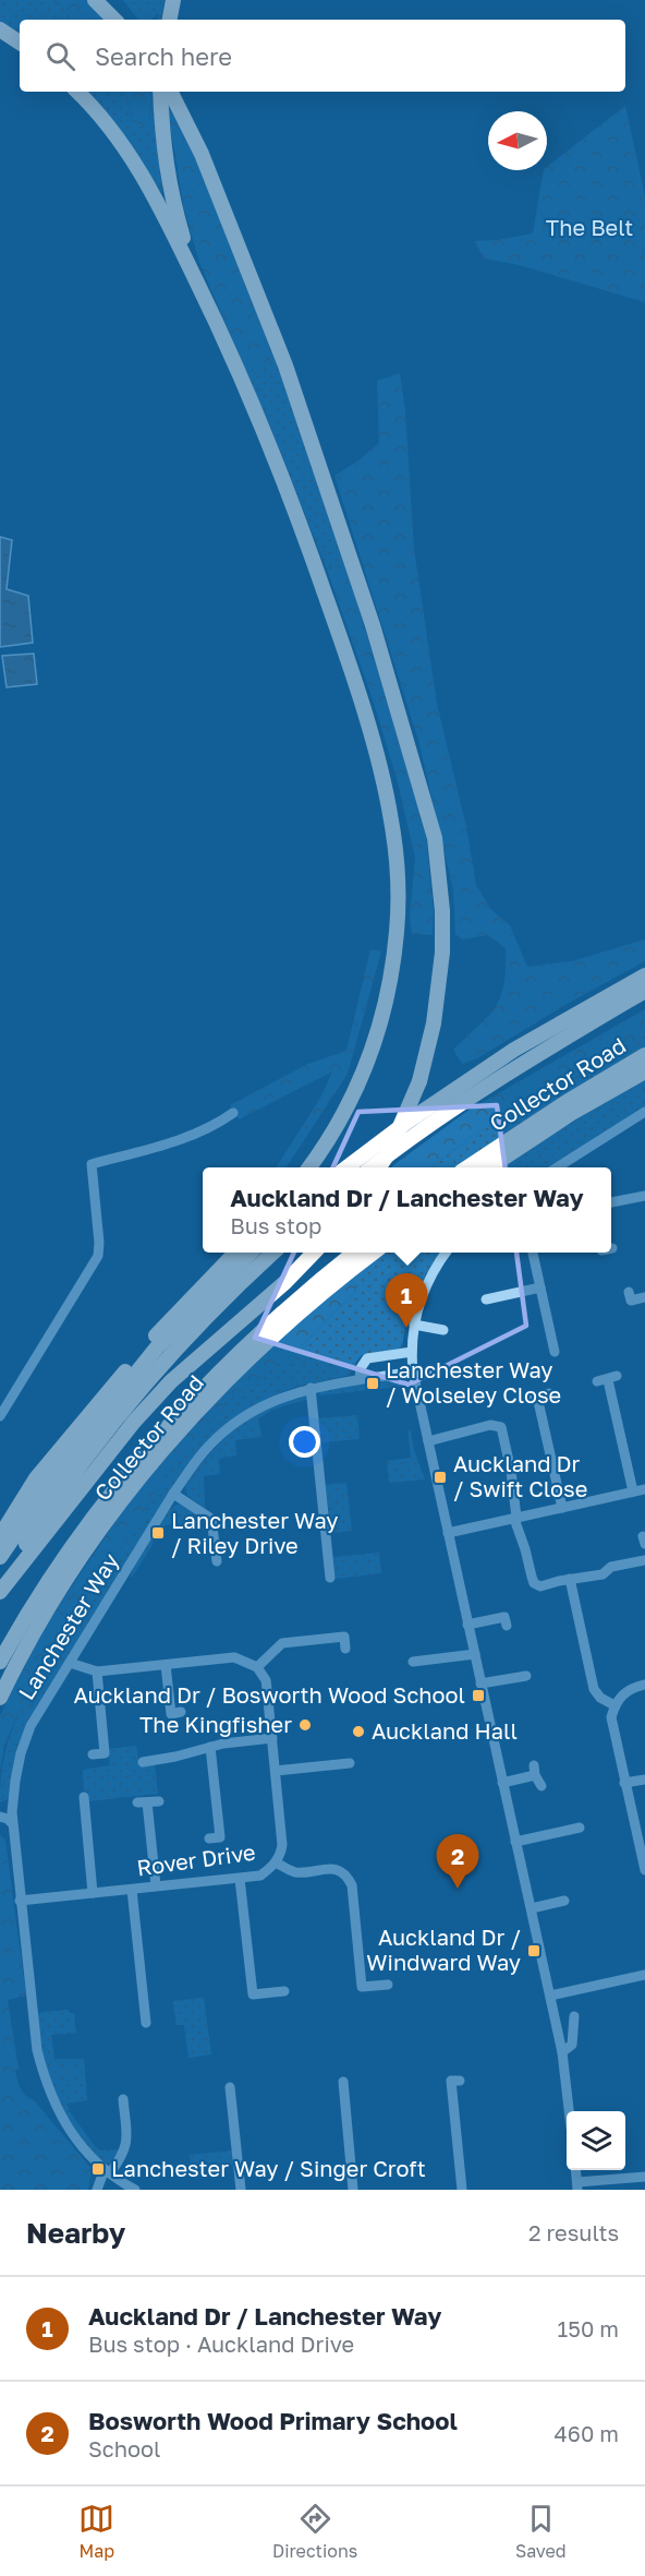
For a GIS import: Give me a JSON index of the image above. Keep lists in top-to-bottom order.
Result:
{
  "streets": {
    "highway": ["Collector Road"],
    "street": ["Lanchester Way", "Rover Drive"]
  },
  "crossings": [
    ["Lanchester Way", "Rover Drive"]
  ],
  "parks": ["The Belt"],
  "places": {
    "transit": [
      "Lanchester Way / Wolseley Close",
      "Auckland Dr / Swift Close",
      "Lanchester Way / Riley Drive",
      "Auckland Dr / Bosworth Wood School",
      "Auckland Dr / Windward Way",
      "Lanchester Way / Singer Croft"
    ],
    "other": ["The Kingfisher", "Auckland Hall"]
  },
  "north": "left",
  "page": {
    "search": "Search here",
    "popup": ["Auckland Dr / Lanchester Way", "Bus stop"],
    "pins": ["1", "2"],
    "heading": ["Nearby", "2 results"],
    "list": [
      {
        "mark": "1",
        "name": "Auckland Dr / Lanchester Way",
        "note": "Bus stop · Auckland Drive",
        "value": "150 m"
      },
      {
        "mark": "2",
        "name": "Bosworth Wood Primary School",
        "note": "School",
        "value": "460 m"
      }
    ],
    "nav": ["Map", "Directions", "Saved"]
  }
}
